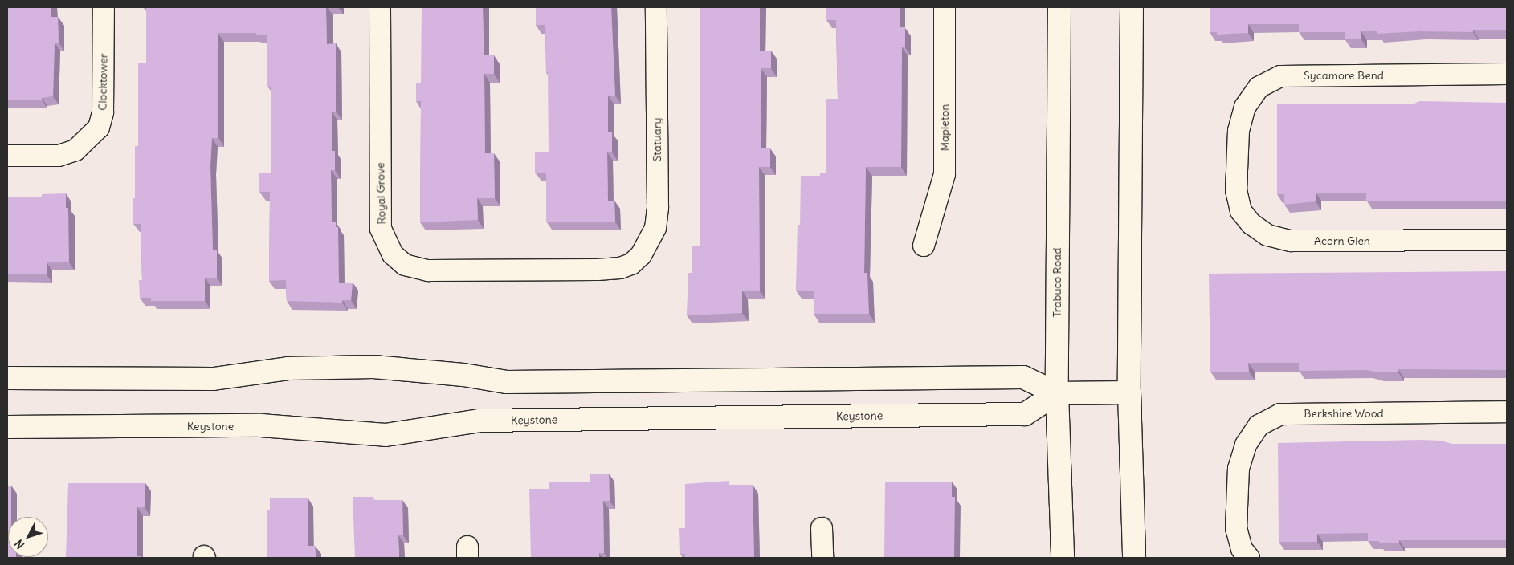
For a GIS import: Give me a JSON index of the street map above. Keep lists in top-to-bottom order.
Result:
{
  "streets": {
    "street": [
      "Sycamore Bend",
      "Clocktower",
      "Mapleton",
      "Statuary",
      "Royal Grove",
      "Acorn Glen",
      "Trabuco Road",
      "Berkshire Wood",
      "Keystone"
    ]
  },
  "crossings": [
    ["Sycamore Bend", "Acorn Glen"],
    ["Statuary", "Royal Grove"],
    ["Trabuco Road", "Keystone"]
  ],
  "north": "bottom left"
}
